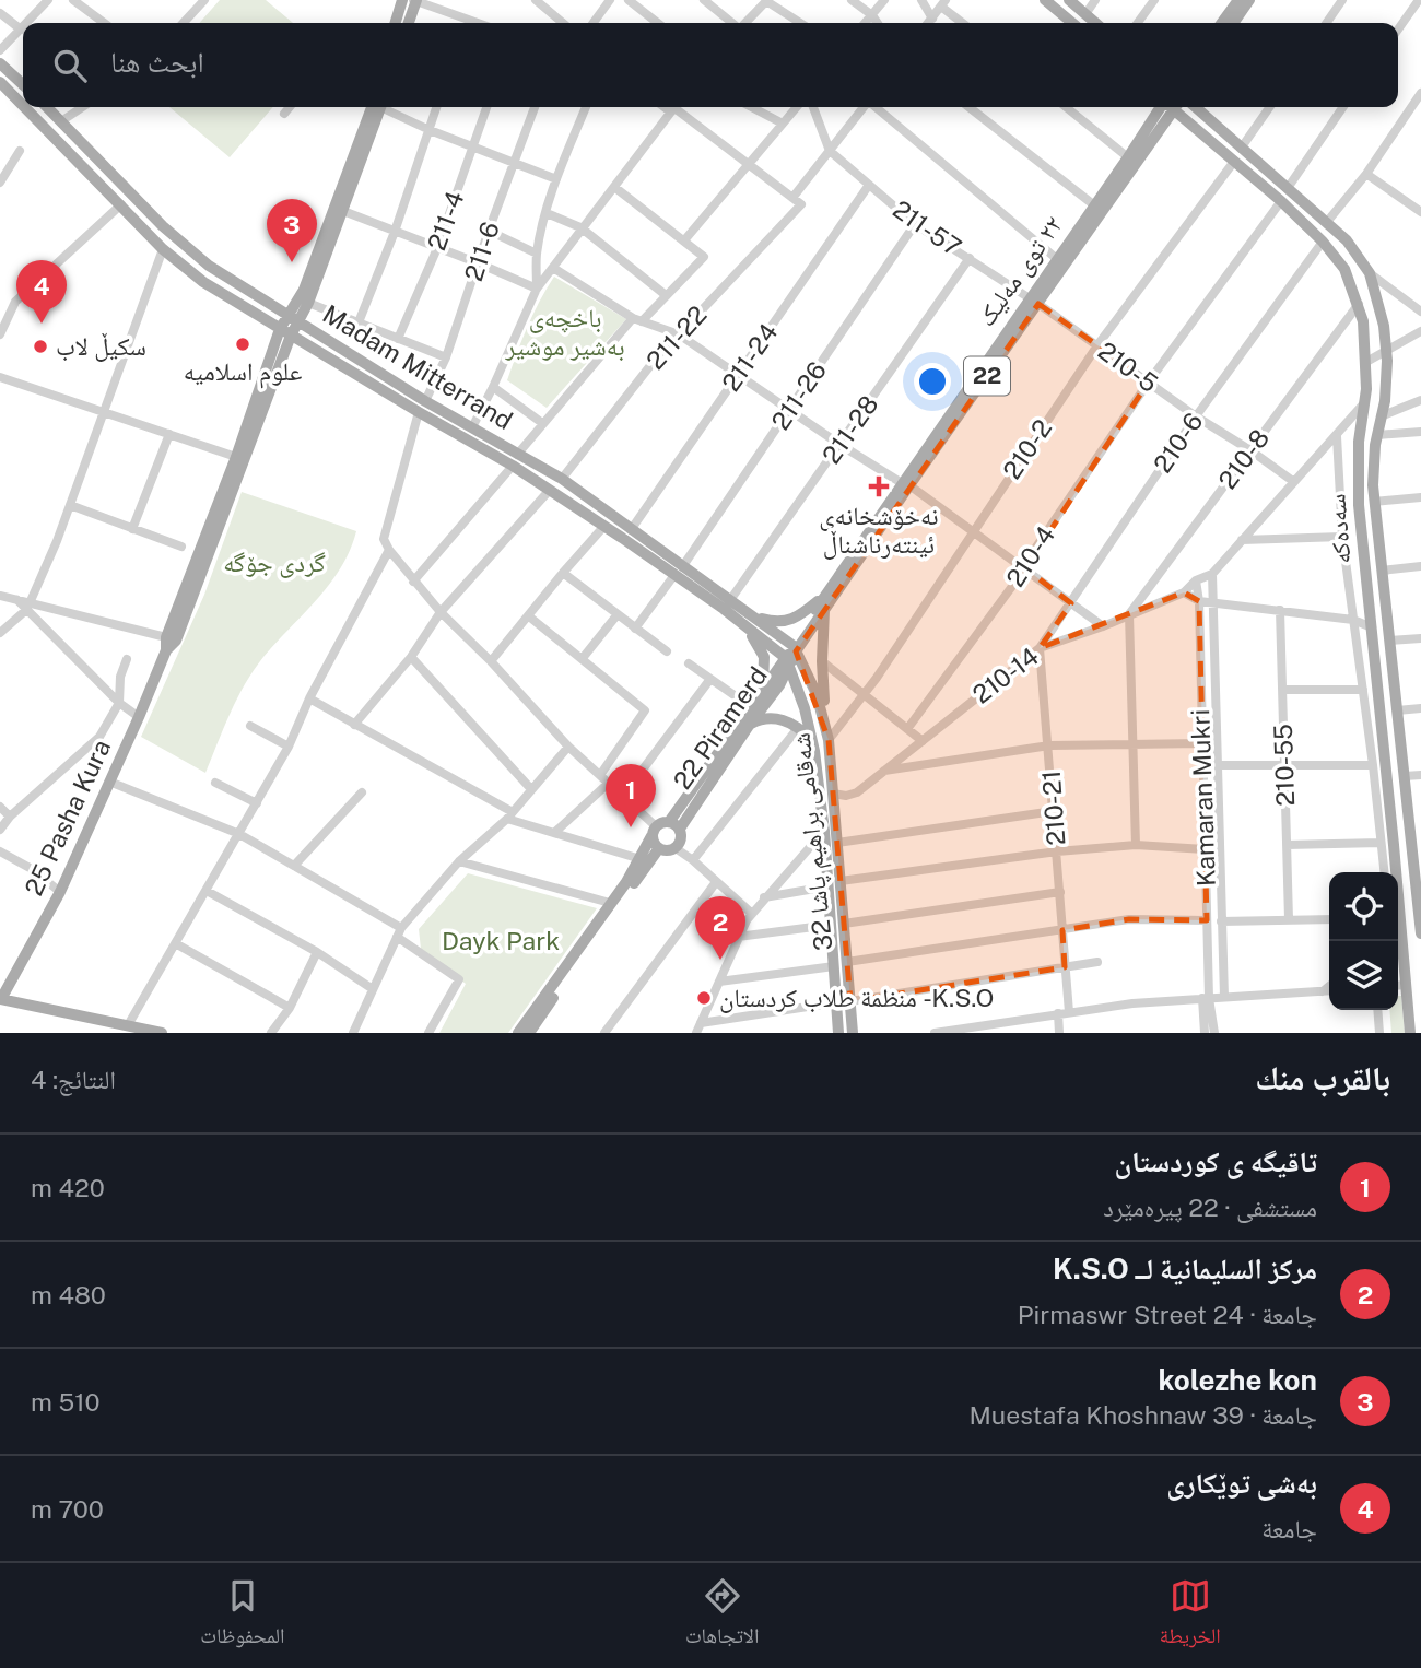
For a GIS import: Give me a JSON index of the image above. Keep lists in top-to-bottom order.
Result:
{
  "streets": {
    "main road": [
      "٢٢ توی مەلیک",
      "Madam Mitterrand",
      "22",
      "سەدەکە",
      "22 Piramerd",
      "25 Pasha Kura",
      "شەقامی براهیم پاشا 32"
    ],
    "street": [
      "211-4",
      "211-57",
      "211-6",
      "211-22",
      "211-24",
      "210-5",
      "211-26",
      "211-28",
      "210-6",
      "210-2",
      "210-8",
      "210-4",
      "210-14",
      "210-55",
      "Kamaran Mukri",
      "210-21"
    ]
  },
  "crossings": [
    ["211-57", "٢٢ توی مەلیک"],
    ["211-57", "211-24"],
    ["211-57", "210-5"],
    ["211-57", "211-26"],
    ["211-57", "211-28"],
    ["211-6", "Madam Mitterrand"],
    ["٢٢ توی مەلیک", "210-5"],
    ["٢٢ توی مەلیک", "22 Piramerd"],
    ["٢٢ توی مەلیک", "شەقامی براهیم پاشا 32"],
    ["211-22", "Madam Mitterrand"],
    ["211-24", "Madam Mitterrand"],
    ["Madam Mitterrand", "211-26"],
    ["Madam Mitterrand", "211-28"],
    ["Madam Mitterrand", "25 Pasha Kura"],
    ["210-5", "210-6"],
    ["210-5", "210-2"],
    ["210-5", "210-8"],
    ["210-5", "210-4"],
    ["210-6", "سەدەکە"],
    ["210-6", "210-14"],
    ["210-6", "210-21"],
    ["210-2", "سەدەکە"],
    ["210-2", "شەقامی براهیم پاشا 32"],
    ["210-8", "سەدەکە"],
    ["210-8", "210-14"],
    ["سەدەکە", "210-4"],
    ["210-14", "Kamaran Mukri"],
    ["210-14", "210-21"],
    ["210-14", "شەقامی براهیم پاشا 32"],
    ["22 Piramerd", "شەقامی براهیم پاشا 32"]
  ],
  "parks": ["باخچەی بەشیر موشیر", "گردی جۆگە", "Dayk Park"],
  "places": {
    "other": ["علوم اسلاميه", "سكیڵ لاب", "منظمة طلاب كردستان - K.S.O"],
    "health": ["نەخۆشخانەی ئینتەرناشناڵ"]
  },
  "page": {
    "search": "ابحث هنا",
    "pins": [
      "3",
      "4",
      "1",
      "2"
    ],
    "heading": ["بالقرب منك", "النتائج: 4"],
    "list": [
      {
        "mark": "1",
        "name": "تاقيگه ى كوردستان",
        "note": "مستشفى · 22 پیرەمێرد",
        "value": "420 m"
      },
      {
        "mark": "2",
        "name": "مرکز السلیمانیة لــ K.S.O",
        "note": "جامعة · Pirmaswr Street 24",
        "value": "480 m"
      },
      {
        "mark": "3",
        "name": "kolezhe kon",
        "note": "جامعة · 39 Muestafa Khoshnaw",
        "value": "510 m"
      },
      {
        "mark": "4",
        "name": "بە‌شی توێكاری",
        "note": "جامعة",
        "value": "700 m"
      }
    ],
    "nav": ["الخريطة", "الاتجاهات", "المحفوظات"]
  }
}
